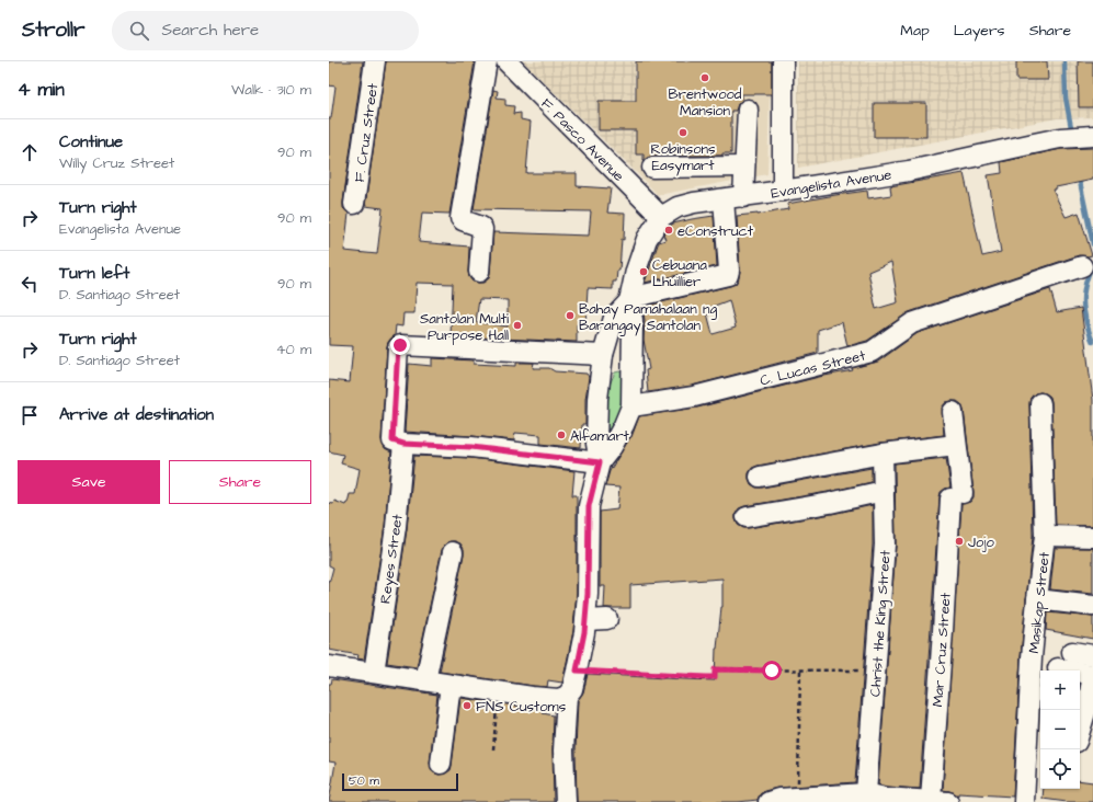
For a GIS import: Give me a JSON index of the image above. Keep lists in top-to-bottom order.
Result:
{
  "streets": {
    "street": [
      "F. Cruz Street",
      "F. Pasco Avenue",
      "Evangelista Avenue",
      "C. Lucas Street",
      "Reyes Street",
      "Masikap Street",
      "Christ the King Street",
      "Mar Cruz Street"
    ]
  },
  "crossings": [
    ["F. Pasco Avenue", "Evangelista Avenue"],
    ["Evangelista Avenue", "C. Lucas Street"]
  ],
  "places": [
    "Brentwood Mansion",
    "Robinsons Easymart",
    "eConstruct",
    "Cebuana Lhuillier",
    "Bahay Pamahalaan ng Barangay Santolan",
    "Santolan Multi Purpose Hall",
    "Alfamart",
    "Jojo",
    "FNS Customs"
  ],
  "scale_bar": "50 m",
  "page": {
    "header": "Strollr",
    "search": "Search here",
    "nav": ["Map", "Layers", "Share"],
    "heading": ["4 min", "Walk · 310 m"],
    "list": [
      ["Continue", "Willy Cruz Street", "90 m"],
      ["Turn right", "Evangelista Avenue", "90 m"],
      ["Turn left", "D. Santiago Street", "90 m"],
      ["Turn right", "D. Santiago Street", "40 m"],
      "Arrive at destination"
    ],
    "buttons": ["Save", "Share"],
    "map_buttons": ["+", "−"],
    "scale": "50 m"
  }
}
